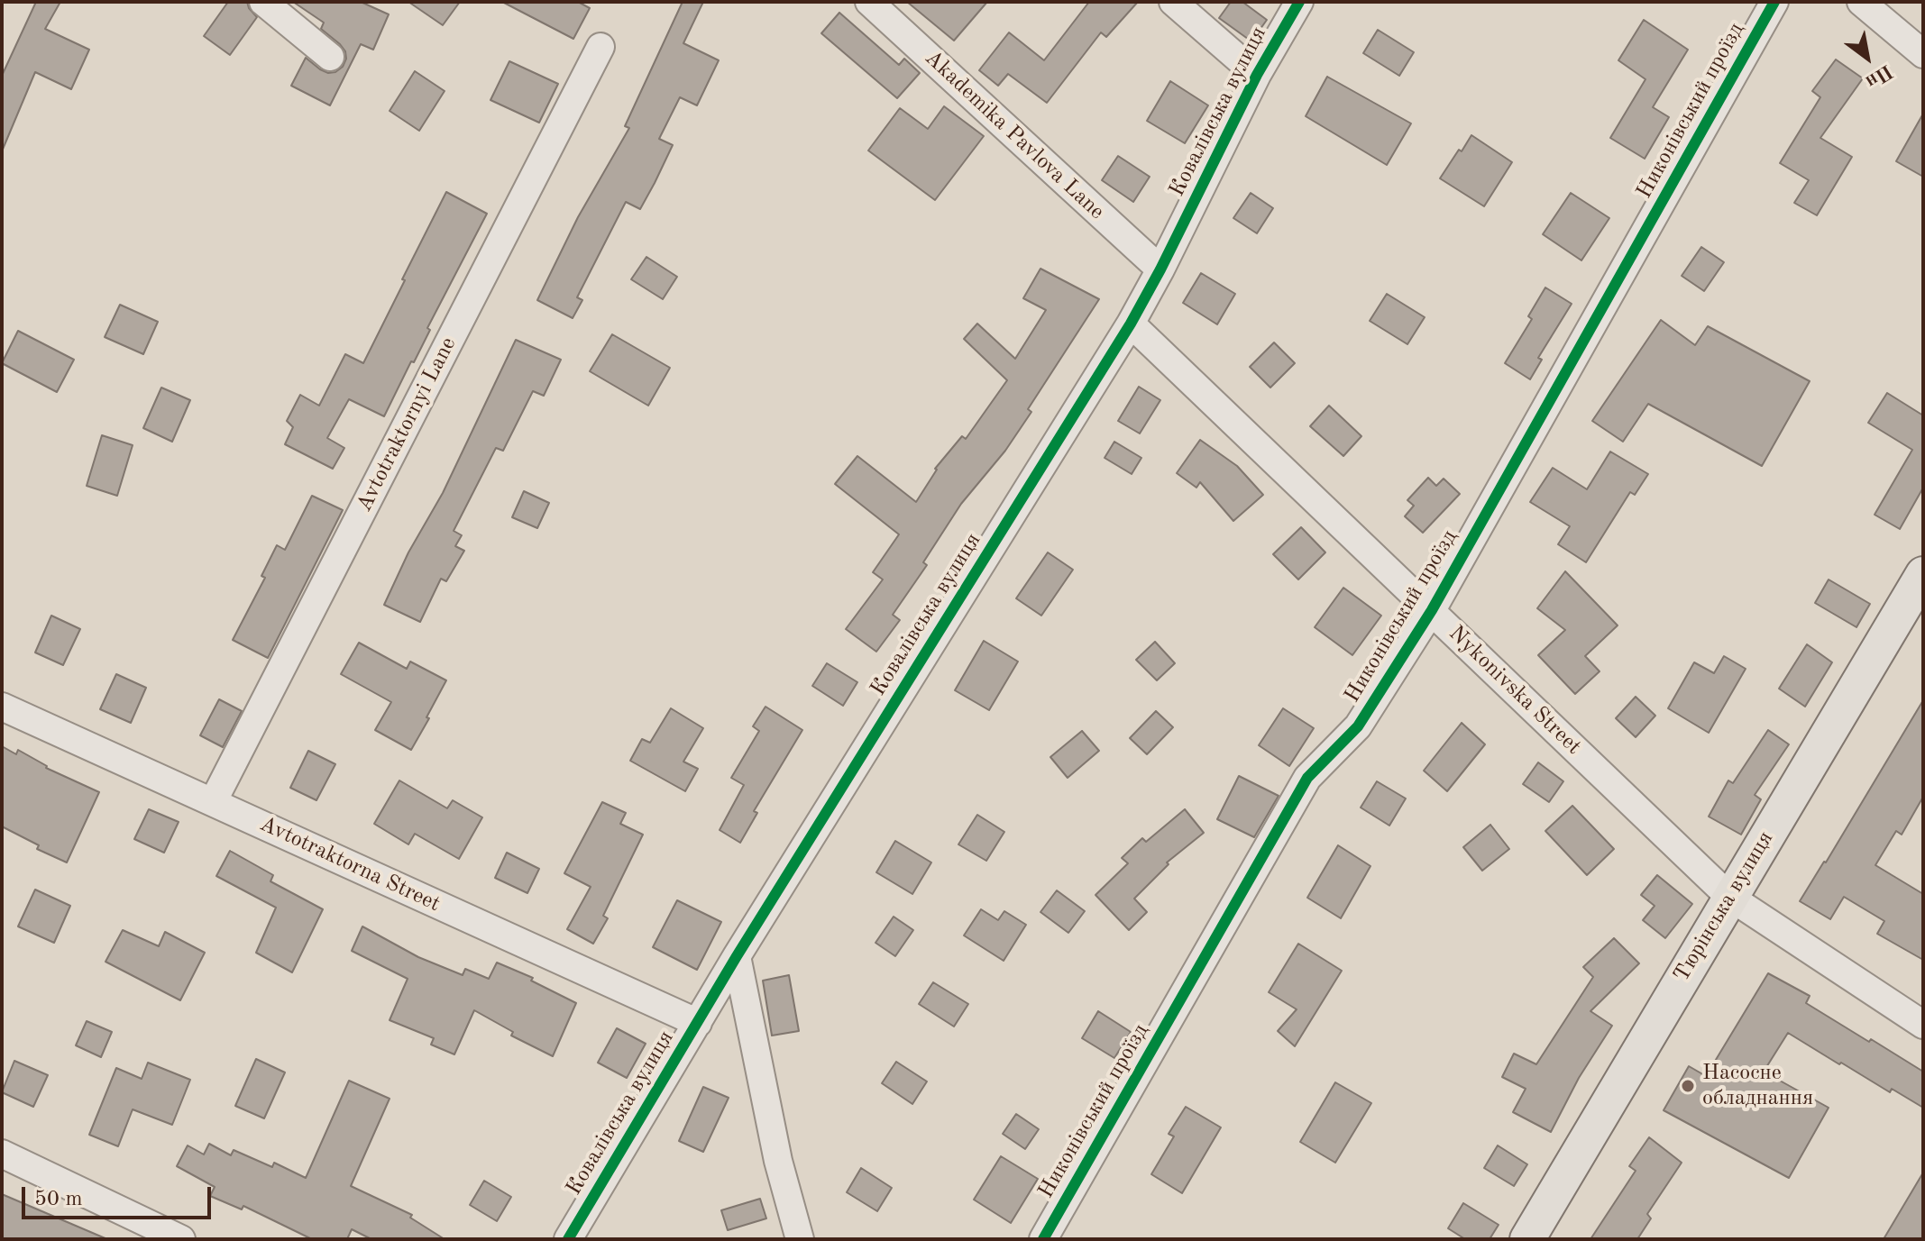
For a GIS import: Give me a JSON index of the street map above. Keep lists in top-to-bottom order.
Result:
{
  "streets": {
    "main road": ["Тюрінська вулиця"],
    "street": [
      "Никонівський проїзд",
      "Ковалівська вулиця",
      "Akademika Pavlova Lane",
      "Avtotraktornyi Lane",
      "Nykonivska Street",
      "Avtotraktorna Street"
    ]
  },
  "crossings": [
    ["Никонівський проїзд", "Nykonivska Street"],
    ["Ковалівська вулиця", "Akademika Pavlova Lane"],
    ["Ковалівська вулиця", "Nykonivska Street"],
    ["Ковалівська вулиця", "Avtotraktorna Street"],
    ["Avtotraktornyi Lane", "Avtotraktorna Street"],
    ["Nykonivska Street", "Тюрінська вулиця"]
  ],
  "places": ["Насосне обладнання"],
  "scale_bar": "50 m",
  "north": "bottom right"
}
